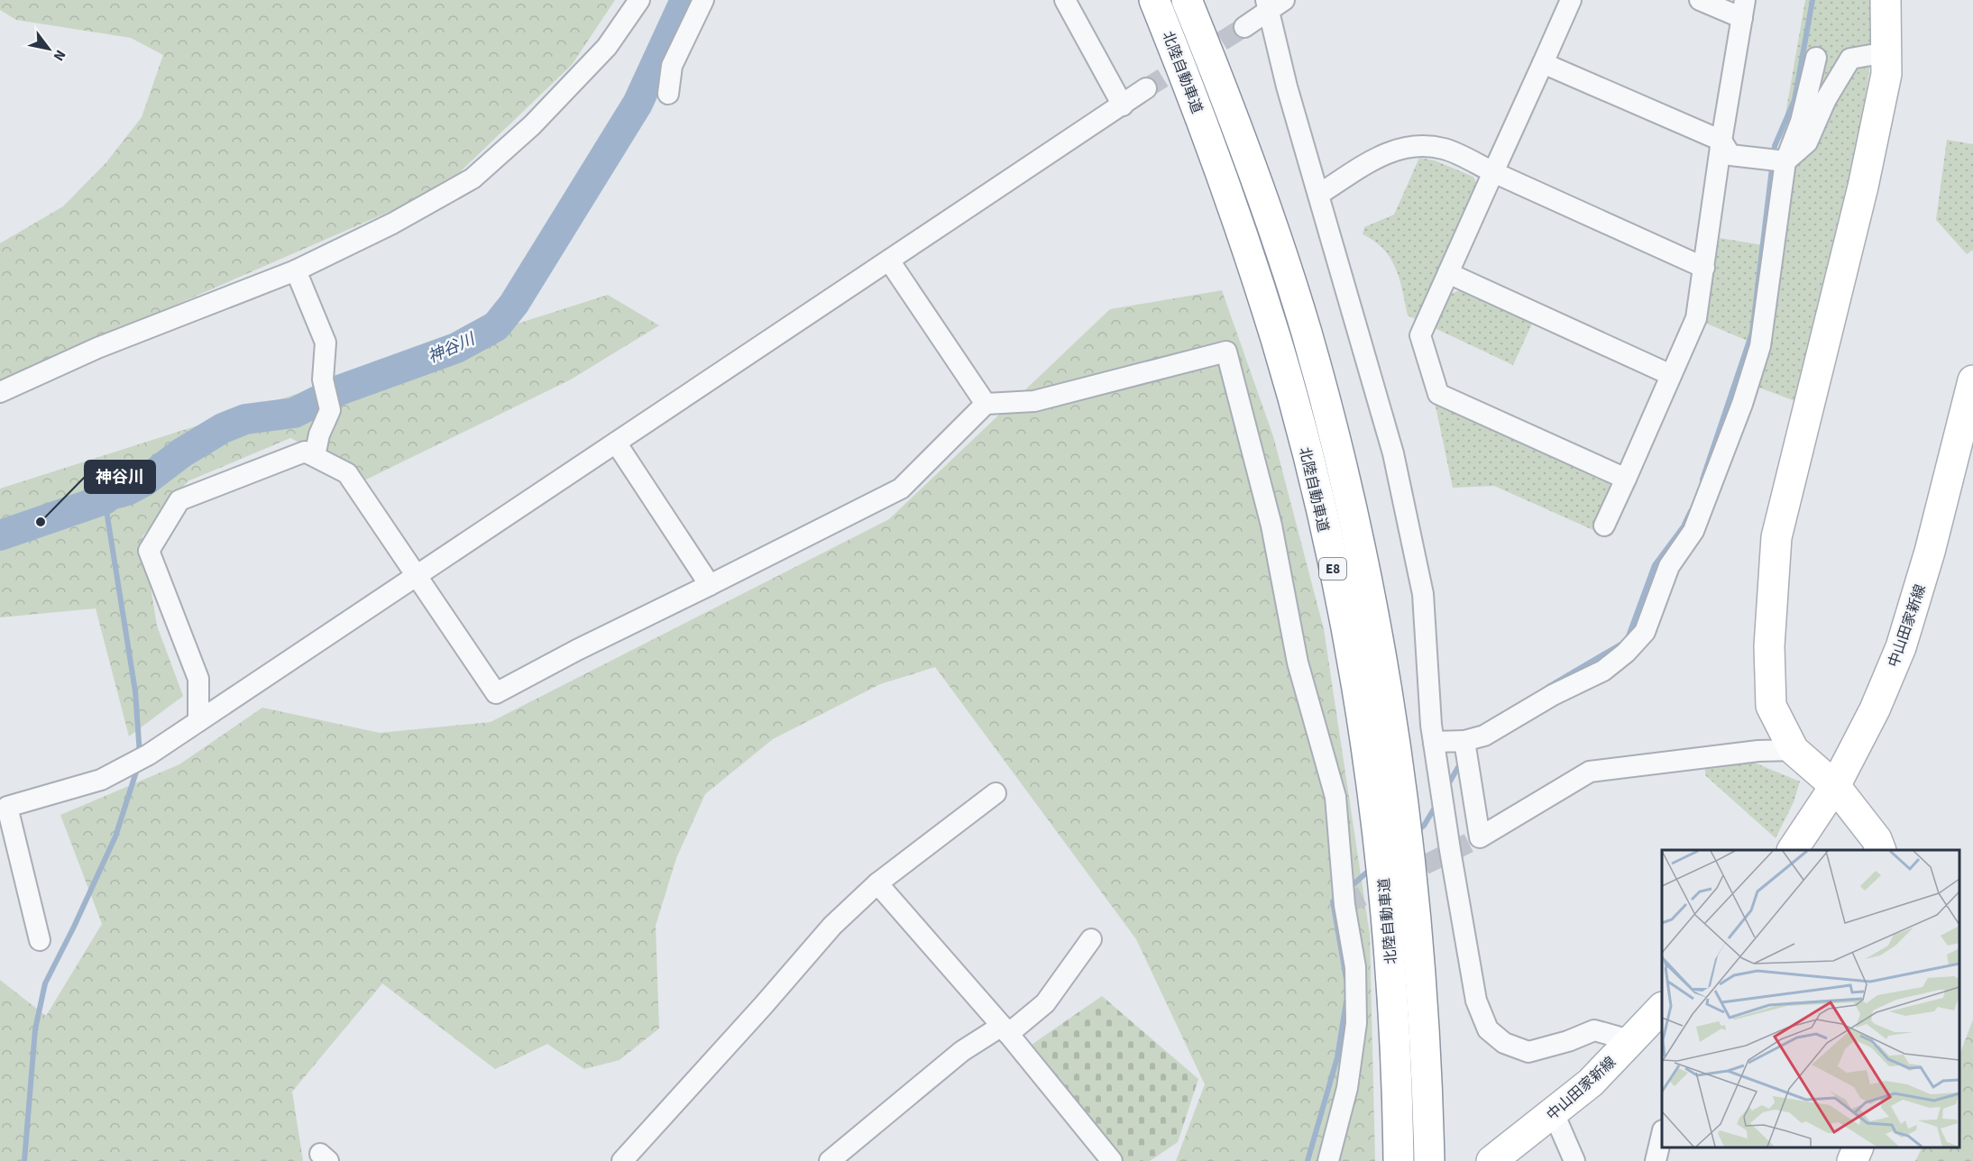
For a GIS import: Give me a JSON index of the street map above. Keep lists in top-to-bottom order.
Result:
{
  "streets": {
    "main road": ["北陸自動車道", "E8", "中山田家新線"]
  },
  "water": ["神谷川"],
  "places": ["神谷川"],
  "north": "bottom right"
}
